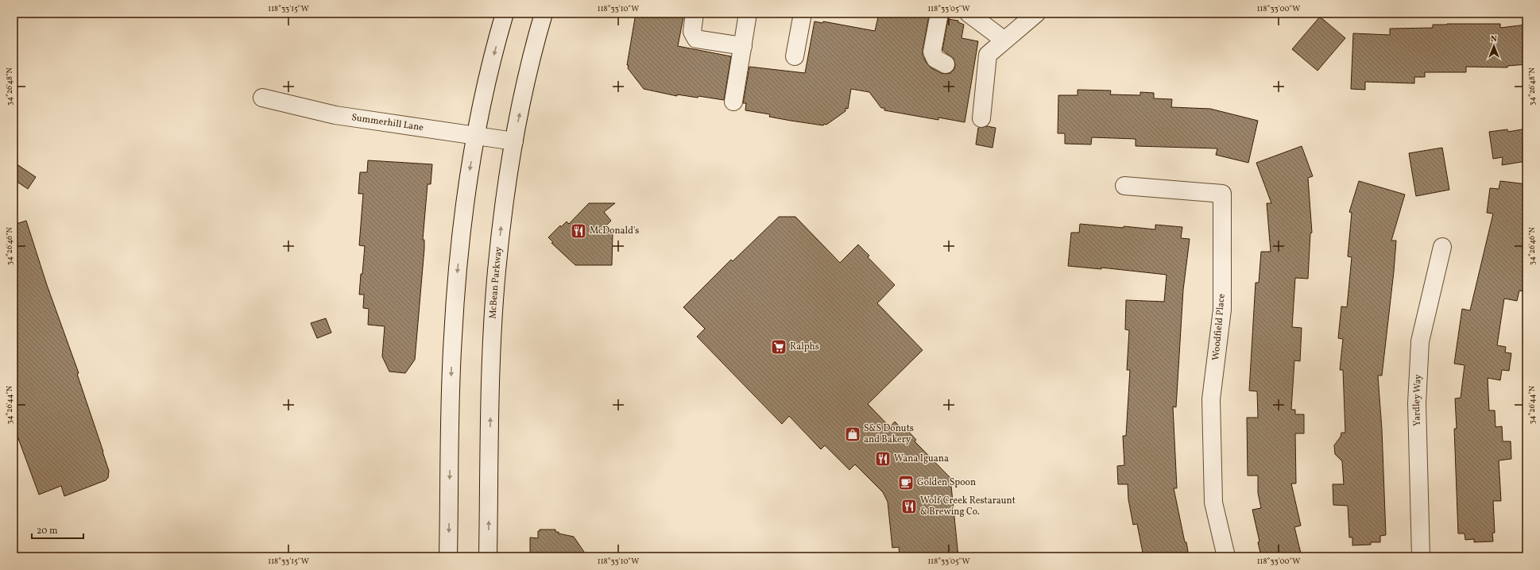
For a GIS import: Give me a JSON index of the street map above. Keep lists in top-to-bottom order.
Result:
{
  "streets": {
    "street": [
      "Summerhill Lane",
      "McBean Parkway",
      "Woodfield Place",
      "Yardley Way"
    ]
  },
  "crossings": [
    ["Summerhill Lane", "McBean Parkway"]
  ],
  "places": {
    "restaurant": ["McDonald's", "Wana Iguana", "Wolf Creek Restaraunt & Brewing Co."],
    "supermarket": ["Ralphs"],
    "shop": ["S&S Donuts and Bakery"],
    "cafe": ["Golden Spoon"]
  },
  "scale_bar": "20 m",
  "north": "top",
  "coordinates": [
    "118°33'15\"W",
    "118°33'10\"W",
    "118°33'05\"W",
    "118°33'00\"W",
    "34°26'48\"N",
    "34°26'46\"N",
    "34°26'44\"N"
  ]
}
